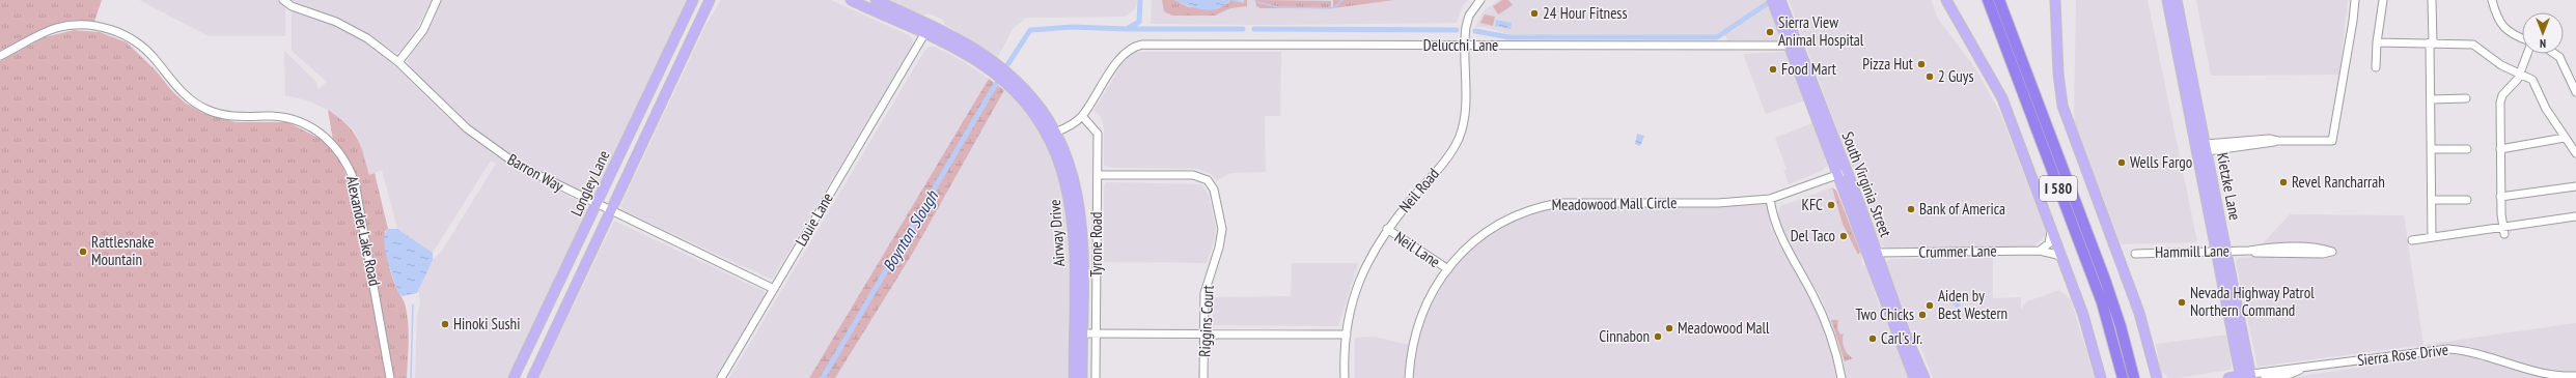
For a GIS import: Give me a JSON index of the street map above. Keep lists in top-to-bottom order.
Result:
{
  "streets": {
    "highway": ["I 580"],
    "main road": [
      "Longley Lane",
      "South Virginia Street",
      "Kietzke Lane",
      "Airway Drive"
    ],
    "street": [
      "Delucchi Lane",
      "Barron Way",
      "Neil Road",
      "Meadowood Mall Circle",
      "Louie Lane",
      "Alexander Lake Road",
      "Tyrone Road",
      "Neil Lane",
      "Crummer Lane",
      "Hammill Lane",
      "Riggins Court",
      "Sierra Rose Drive"
    ]
  },
  "crossings": [
    ["Delucchi Lane", "South Virginia Street"],
    ["Delucchi Lane", "Neil Road"],
    ["Delucchi Lane", "Tyrone Road"],
    ["Barron Way", "Longley Lane"],
    ["Barron Way", "Louie Lane"],
    ["South Virginia Street", "Meadowood Mall Circle"],
    ["South Virginia Street", "Crummer Lane"],
    ["Kietzke Lane", "Hammill Lane"],
    ["Kietzke Lane", "Sierra Rose Drive"],
    ["Neil Road", "Neil Lane"],
    ["Meadowood Mall Circle", "Neil Lane"],
    ["Louie Lane", "Airway Drive"],
    ["Tyrone Road", "Riggins Court"]
  ],
  "water": ["Boynton Slough"],
  "places": [
    "24 Hour Fitness",
    "Sierra View Animal Hospital",
    "Pizza Hut",
    "Food Mart",
    "2 Guys",
    "Wells Fargo",
    "Revel Rancharrah",
    "KFC",
    "Bank of America",
    "Del Taco",
    "Rattlesnake Mountain",
    "Nevada Highway Patrol Northern Command",
    "Aiden by Best Western",
    "Two Chicks",
    "Hinoki Sushi",
    "Meadowood Mall",
    "Cinnabon",
    "Carl's Jr."
  ],
  "north": "bottom"
}
